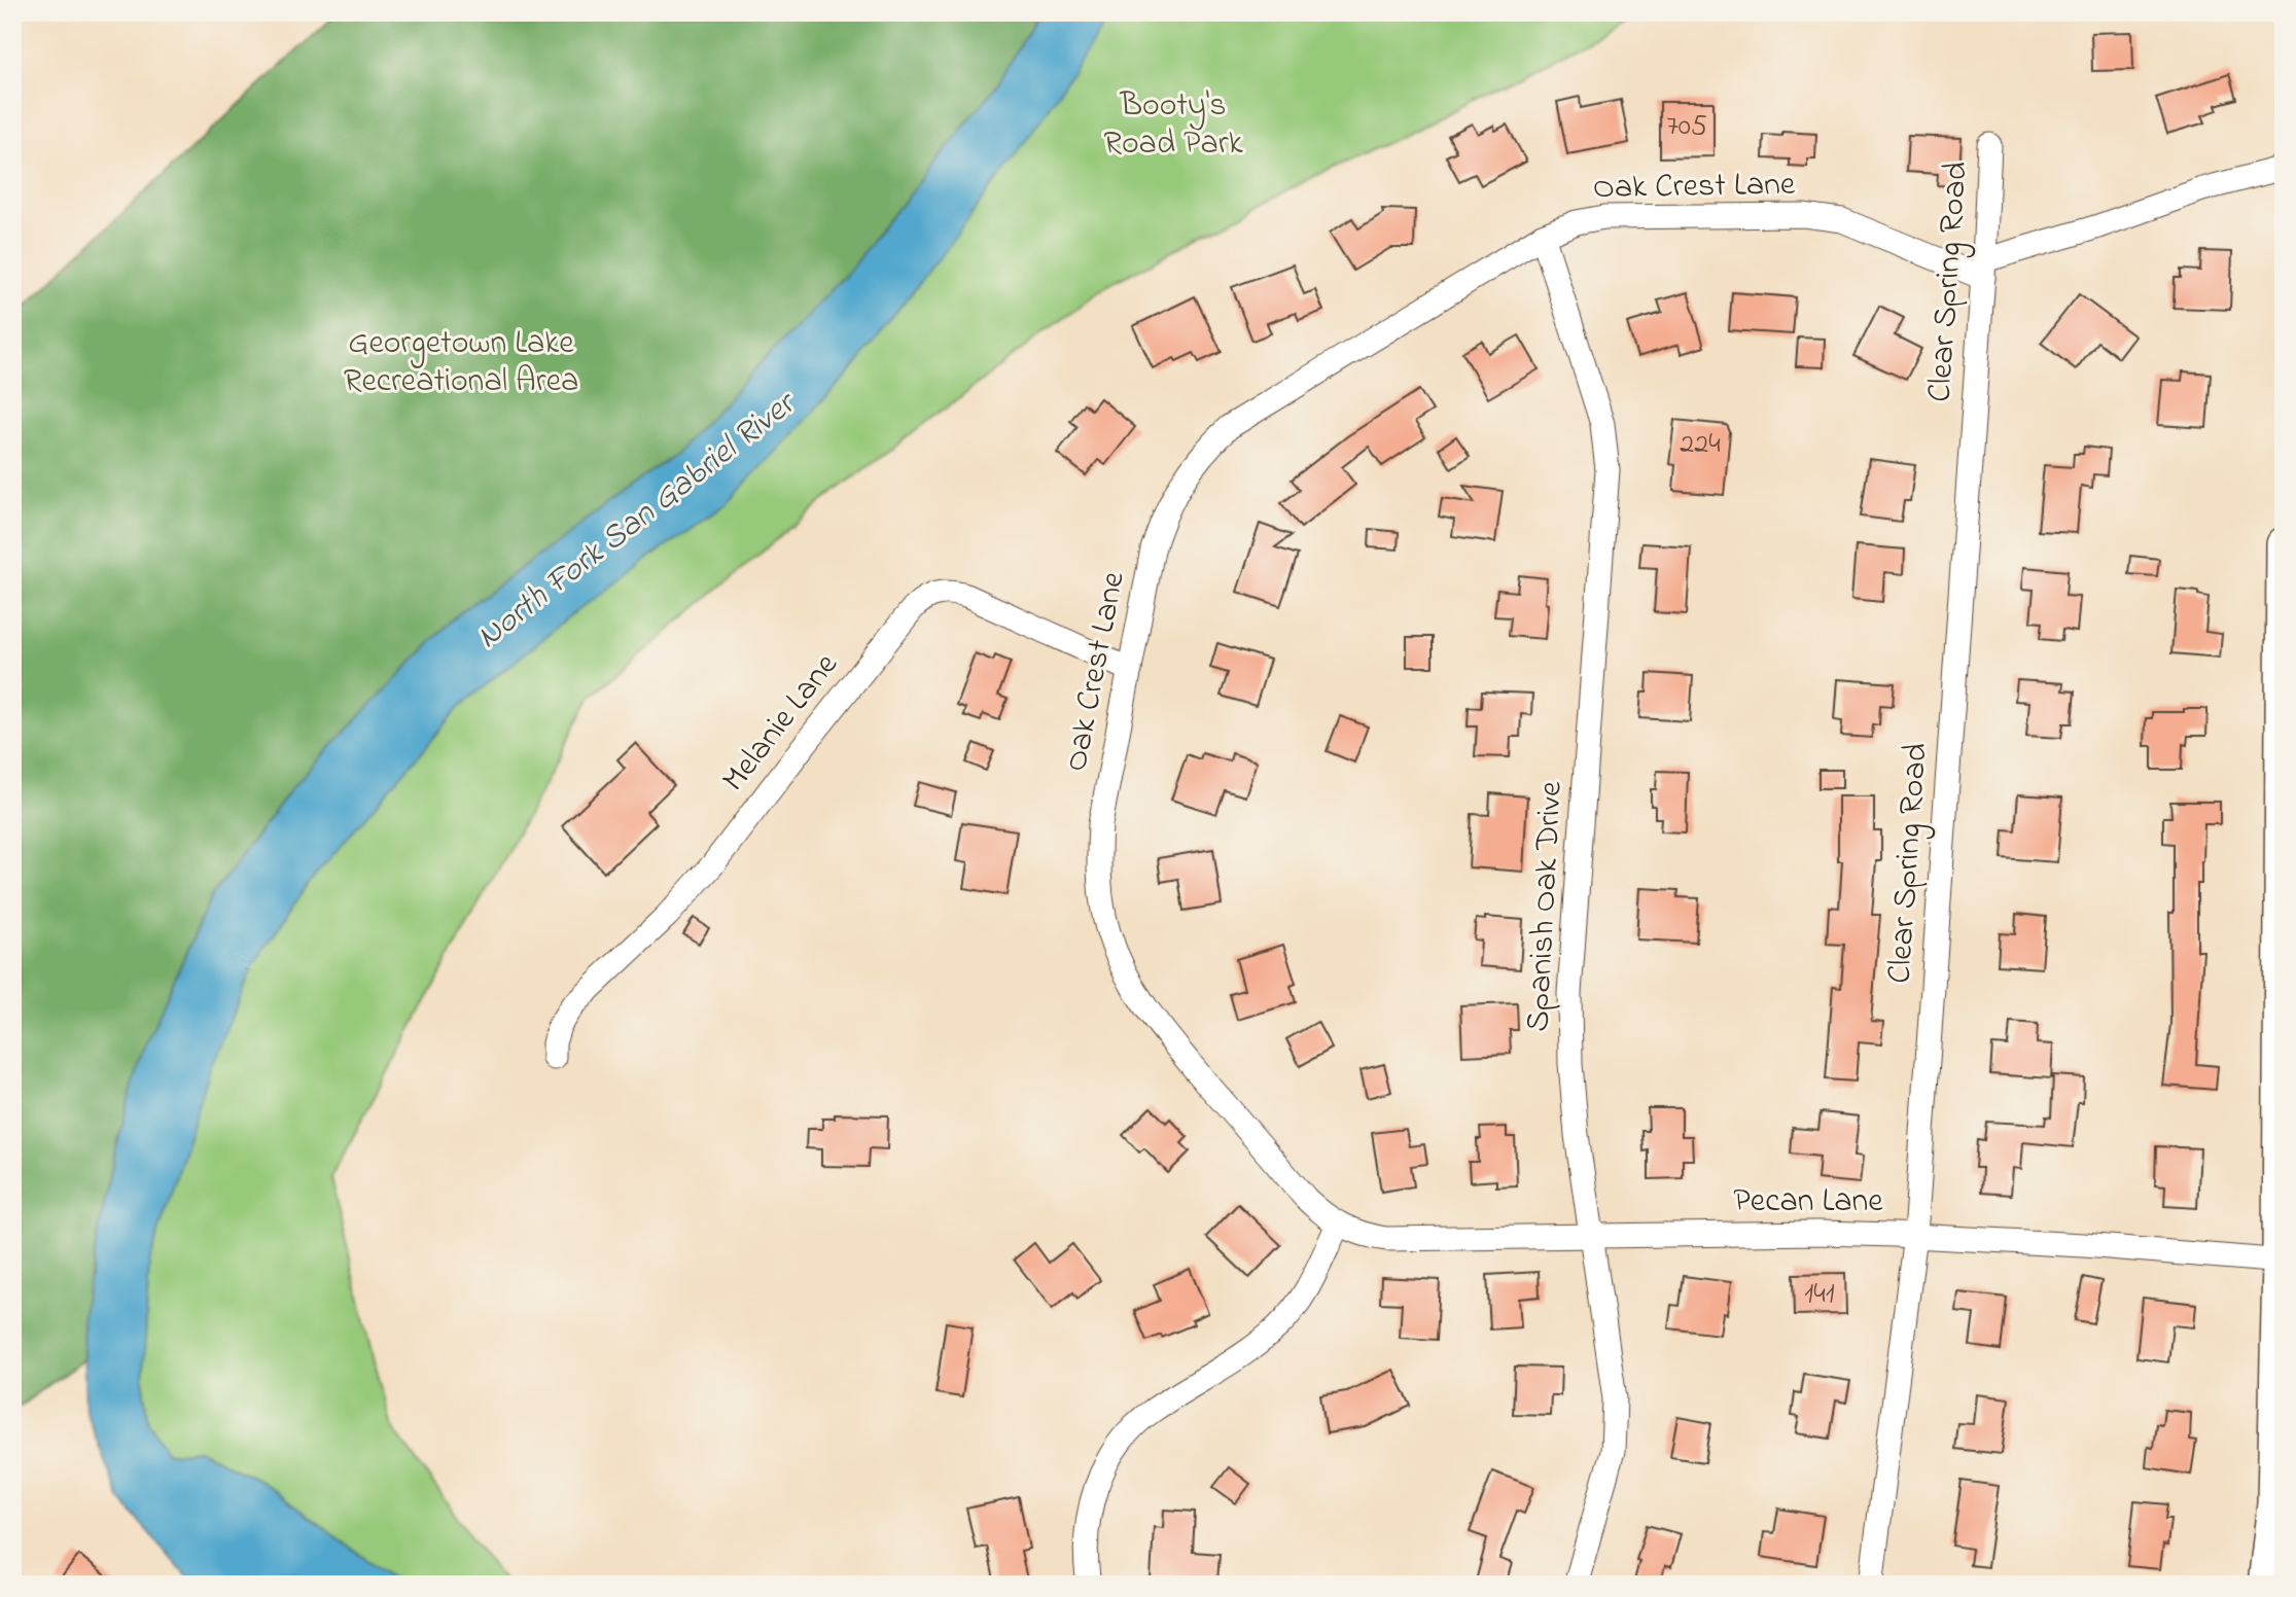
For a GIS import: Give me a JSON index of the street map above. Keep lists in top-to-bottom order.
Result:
{
  "streets": {
    "street": [
      "Oak Crest Lane",
      "Clear Spring Road",
      "Melanie Lane",
      "Spanish Oak Drive",
      "Pecan Lane"
    ]
  },
  "crossings": [
    ["Oak Crest Lane", "Clear Spring Road"],
    ["Oak Crest Lane", "Melanie Lane"],
    ["Oak Crest Lane", "Spanish Oak Drive"],
    ["Oak Crest Lane", "Pecan Lane"],
    ["Clear Spring Road", "Pecan Lane"],
    ["Spanish Oak Drive", "Pecan Lane"]
  ],
  "water": ["North Fork San Gabriel River"],
  "parks": ["Booty's Road Park", "Georgetown Lake Recreational Area"],
  "house_numbers": ["705", "224", "141"]
}
